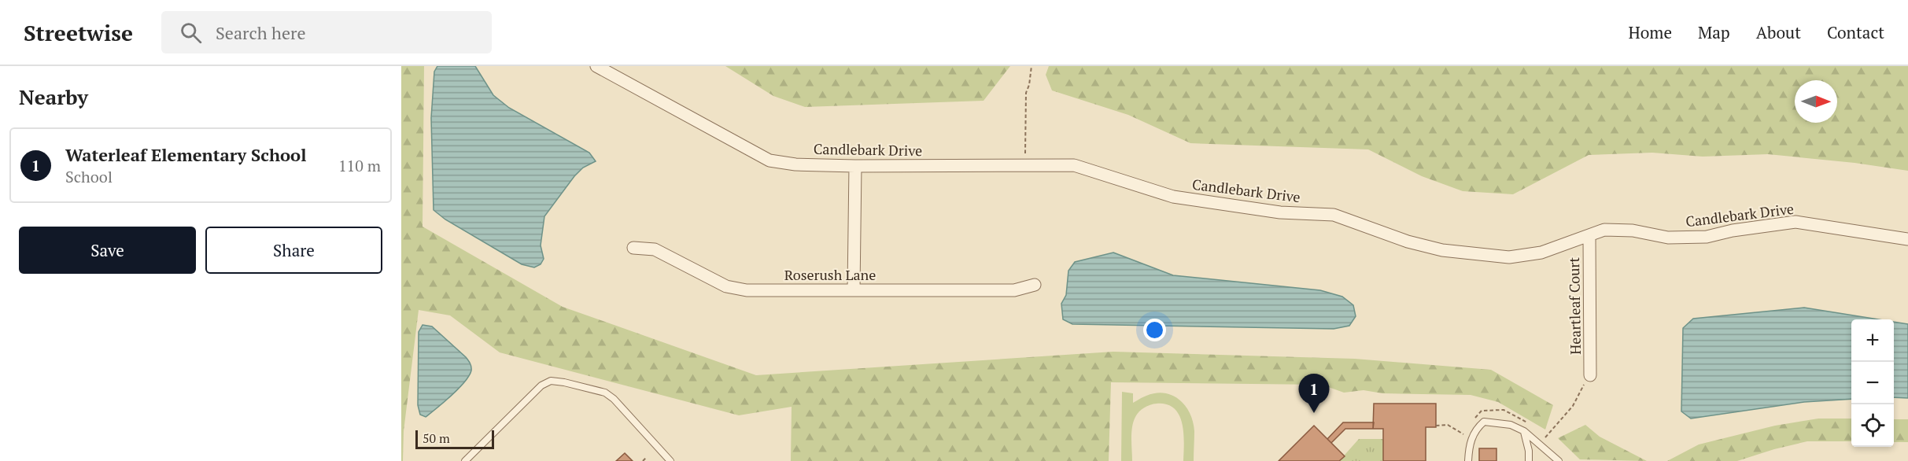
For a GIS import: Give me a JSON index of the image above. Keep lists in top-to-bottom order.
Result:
{
  "streets": {
    "street": ["Candlebark Drive", "Roserush Lane", "Heartleaf Court"]
  },
  "crossings": [
    ["Candlebark Drive", "Heartleaf Court"]
  ],
  "scale_bar": "50 m",
  "north": "right",
  "page": {
    "header": "Streetwise",
    "search": "Search here",
    "nav": [
      "Home",
      "Map",
      "About",
      "Contact"
    ],
    "heading": "Nearby",
    "list": [
      {
        "mark": "1",
        "name": "Waterleaf Elementary School",
        "note": "School",
        "value": "110 m"
      }
    ],
    "buttons": ["Save", "Share"],
    "map_buttons": ["+", "−"],
    "pins": "1",
    "scale": "50 m"
  }
}
